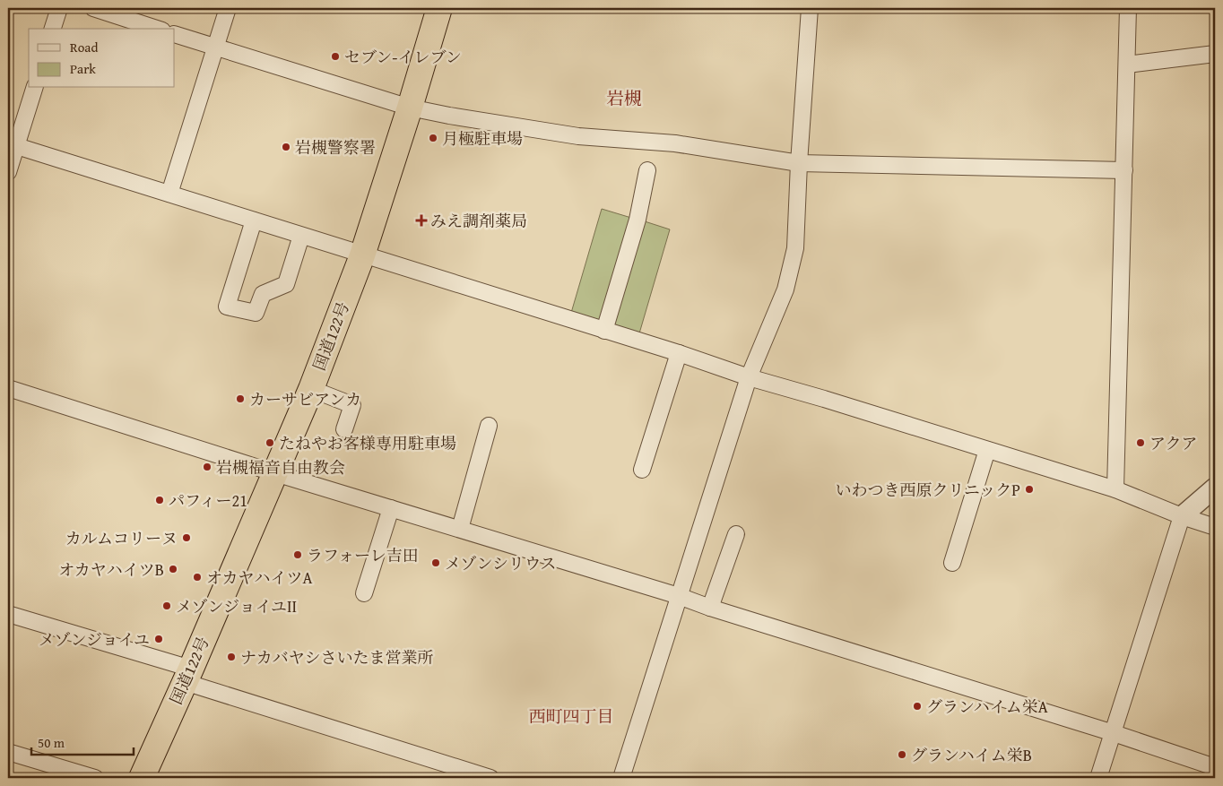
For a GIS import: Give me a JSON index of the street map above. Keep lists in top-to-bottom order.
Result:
{
  "streets": {
    "highway": ["国道122号"]
  },
  "districts": ["岩槻", "西町四丁目"],
  "places": {
    "other": [
      "セブン-イレブン",
      "月極駐車場",
      "岩槻警察署",
      "カーサビアンカ",
      "たねやお客様専用駐車場",
      "アクア",
      "岩槻福音自由教会",
      "いわつき西原クリニックP",
      "パフィー21",
      "カルムコリーヌ",
      "ラフォーレ吉田",
      "メゾンシリウス",
      "オカヤハイツB",
      "オカヤハイツA",
      "メゾンジョイユⅡ",
      "メゾンジョイユ",
      "ナカバヤシさいたま営業所",
      "グランハイム栄A",
      "グランハイム栄B"
    ],
    "health": ["みえ調剤薬局"]
  },
  "legend": ["Road", "Park"],
  "scale_bar": "50 m"
}
